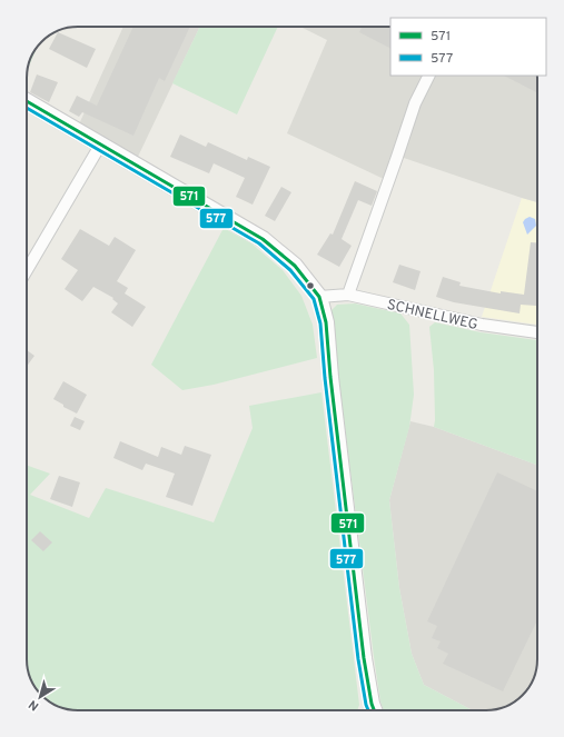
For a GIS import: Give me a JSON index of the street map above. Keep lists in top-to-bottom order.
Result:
{
  "streets": {
    "street": ["SCHNELLWEG"]
  },
  "lines": ["transit line 571", "transit line 577"],
  "legend": ["571", "577"],
  "north": "bottom left"
}
